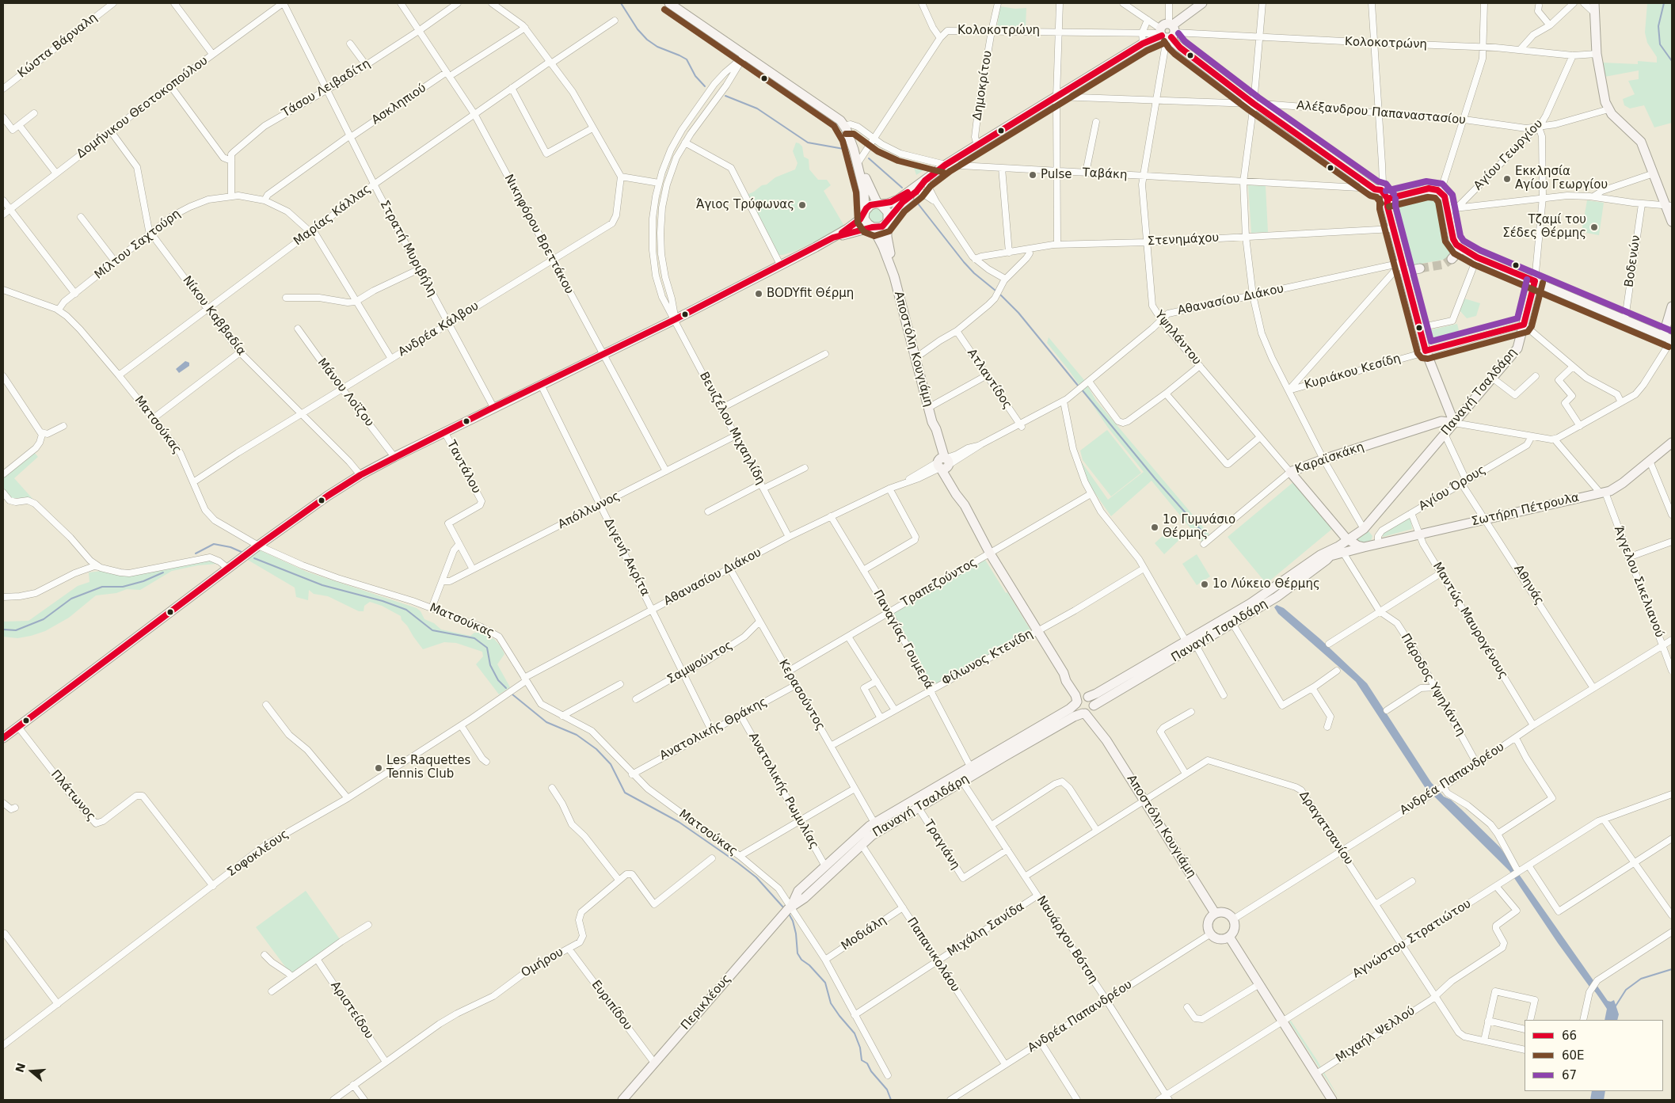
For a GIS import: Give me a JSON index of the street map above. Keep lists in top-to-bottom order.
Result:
{
  "streets": {
    "street": [
      "Κολοκοτρώνη",
      "Κώστα Βάρναλη",
      "Δημοκρίτου",
      "Τάσου Λειβαδίτη",
      "Ασκληπιού",
      "Δομήνικου Θεοτοκοπούλου",
      "Αλέξανδρου Παπαναστασίου",
      "Αγίου Γεωργίου",
      "Ταβάκη",
      "Μαρίας Κάλλας",
      "Νικηφόρου Βρεττάκου",
      "Στενημάχου",
      "Μίλτου Σαχτούρη",
      "Στρατή Μυριβήλη",
      "Βοδενών",
      "Αθανασίου Διάκου",
      "Νίκου Καββαδία",
      "Ανδρέα Κάλβου",
      "Υψηλάντου",
      "Αποστόλη Κουγιάμη",
      "Κυριάκου Κεσίδη",
      "Ατλαντίδος",
      "Παναγή Τσαλδάρη",
      "Μάνου Λοϊζου",
      "Ματσούκας",
      "Βενιζέλου Μιχαηλίδη",
      "Καραϊσκάκη",
      "Ταντάλου",
      "Αγίου Όρους",
      "Σωτήρη Πέτρουλα",
      "Απόλλωνος",
      "Διγενή Ακρίτα",
      "Άγγελου Σικελιανού",
      "Τραπεζούντος",
      "Αθηνάς",
      "Μαντώς Μαυρογένους",
      "Παναγίας Γουμερά",
      "Φίλωνος Κτενίδη",
      "Σαμψούντος",
      "Πάροδος Υψηλάντη",
      "Κερασούντος",
      "Ανατολικής Θράκης",
      "Ανδρέα Παπανδρέου",
      "Ανατολικής Ρωμυλίας",
      "Πλάτωνος",
      "Δραγατσανίου",
      "Τραγιάνη",
      "Σοφοκλέους",
      "Μιχάλη Σανίδα",
      "Μοδιάλη",
      "Αγνώστου Στρατιώτου",
      "Ναυάρχου Βότση",
      "Παπανικολάου",
      "Ομήρου",
      "Περικλέους",
      "Ευριπίδου",
      "Αριστείδου",
      "Μιχαήλ Ψελλού"
    ]
  },
  "crossings": [
    ["Κολοκοτρώνη", "Δημοκρίτου"],
    ["Κολοκοτρώνη", "Αγίου Γεωργίου"],
    ["Κολοκοτρώνη", "Ταβάκη"],
    ["Κολοκοτρώνη", "Υψηλάντου"],
    ["Τάσου Λειβαδίτη", "Νικηφόρου Βρεττάκου"],
    ["Τάσου Λειβαδίτη", "Στρατή Μυριβήλη"],
    ["Ασκληπιού", "Νικηφόρου Βρεττάκου"],
    ["Ασκληπιού", "Μίλτου Σαχτούρη"],
    ["Ασκληπιού", "Στρατή Μυριβήλη"],
    ["Δομήνικου Θεοτοκοπούλου", "Στρατή Μυριβήλη"],
    ["Δομήνικου Θεοτοκοπούλου", "Νίκου Καββαδία"],
    ["Αλέξανδρου Παπαναστασίου", "Αγίου Γεωργίου"],
    ["Αλέξανδρου Παπαναστασίου", "Υψηλάντου"],
    ["Αλέξανδρου Παπαναστασίου", "Παναγή Τσαλδάρη"],
    ["Αγίου Γεωργίου", "Παναγή Τσαλδάρη"],
    ["Ταβάκη", "Υψηλάντου"],
    ["Μαρίας Κάλλας", "Νικηφόρου Βρεττάκου"],
    ["Μαρίας Κάλλας", "Μίλτου Σαχτούρη"],
    ["Μαρίας Κάλλας", "Στρατή Μυριβήλη"],
    ["Μαρίας Κάλλας", "Νίκου Καββαδία"],
    ["Μαρίας Κάλλας", "Ματσούκας"],
    ["Νικηφόρου Βρεττάκου", "Ανδρέα Κάλβου"],
    ["Νικηφόρου Βρεττάκου", "Απόλλωνος"],
    ["Στενημάχου", "Υψηλάντου"],
    ["Μίλτου Σαχτούρη", "Νίκου Καββαδία"],
    ["Μίλτου Σαχτούρη", "Ανδρέα Κάλβου"],
    ["Μίλτου Σαχτούρη", "Ματσούκας"],
    ["Στρατή Μυριβήλη", "Ανδρέα Κάλβου"],
    ["Αθανασίου Διάκου", "Υψηλάντου"],
    ["Αθανασίου Διάκου", "Αποστόλη Κουγιάμη"],
    ["Αθανασίου Διάκου", "Ατλαντίδος"],
    ["Αθανασίου Διάκου", "Ματσούκας"],
    ["Αθανασίου Διάκου", "Βενιζέλου Μιχαηλίδη"],
    ["Αθανασίου Διάκου", "Διγενή Ακρίτα"],
    ["Αθανασίου Διάκου", "Παναγίας Γουμερά"],
    ["Αθανασίου Διάκου", "Κερασούντος"],
    ["Αθανασίου Διάκου", "Σοφοκλέους"],
    ["Νίκου Καββαδία", "Ανδρέα Κάλβου"],
    ["Ανδρέα Κάλβου", "Μάνου Λοϊζου"],
    ["Ανδρέα Κάλβου", "Ματσούκας"],
    ["Υψηλάντου", "Παναγή Τσαλδάρη"],
    ["Υψηλάντου", "Καραϊσκάκη"],
    ["Αποστόλη Κουγιάμη", "Παναγή Τσαλδάρη"],
    ["Αποστόλη Κουγιάμη", "Τραπεζούντος"],
    ["Αποστόλη Κουγιάμη", "Φίλωνος Κτενίδη"],
    ["Αποστόλη Κουγιάμη", "Ανδρέα Παπανδρέου"],
    ["Αποστόλη Κουγιάμη", "Δραγατσανίου"],
    ["Κυριάκου Κεσίδη", "Παναγή Τσαλδάρη"],
    ["Παναγή Τσαλδάρη", "Ματσούκας"],
    ["Παναγή Τσαλδάρη", "Καραϊσκάκη"],
    ["Παναγή Τσαλδάρη", "Σωτήρη Πέτρουλα"],
    ["Παναγή Τσαλδάρη", "Αθηνάς"],
    ["Παναγή Τσαλδάρη", "Παναγίας Γουμερά"],
    ["Παναγή Τσαλδάρη", "Πάροδος Υψηλάντη"],
    ["Παναγή Τσαλδάρη", "Κερασούντος"],
    ["Παναγή Τσαλδάρη", "Ανατολικής Ρωμυλίας"],
    ["Παναγή Τσαλδάρη", "Τραγιάνη"],
    ["Παναγή Τσαλδάρη", "Ναυάρχου Βότση"],
    ["Παναγή Τσαλδάρη", "Παπανικολάου"],
    ["Παναγή Τσαλδάρη", "Περικλέους"],
    ["Ματσούκας", "Ανατολικής Θράκης"],
    ["Ματσούκας", "Σοφοκλέους"],
    ["Ματσούκας", "Μιχάλη Σανίδα"],
    ["Ματσούκας", "Μοδιάλη"],
    ["Ματσούκας", "Περικλέους"],
    ["Βενιζέλου Μιχαηλίδη", "Απόλλωνος"],
    ["Αγίου Όρους", "Σωτήρη Πέτρουλα"],
    ["Αγίου Όρους", "Αθηνάς"],
    ["Αγίου Όρους", "Μαντώς Μαυρογένους"],
    ["Σωτήρη Πέτρουλα", "Άγγελου Σικελιανού"],
    ["Σωτήρη Πέτρουλα", "Αθηνάς"],
    ["Σωτήρη Πέτρουλα", "Μαντώς Μαυρογένους"],
    ["Σωτήρη Πέτρουλα", "Πάροδος Υψηλάντη"],
    ["Απόλλωνος", "Διγενή Ακρίτα"],
    ["Διγενή Ακρίτα", "Σαμψούντος"],
    ["Διγενή Ακρίτα", "Ανατολικής Θράκης"],
    ["Άγγελου Σικελιανού", "Ανδρέα Παπανδρέου"],
    ["Τραπεζούντος", "Παναγίας Γουμερά"],
    ["Τραπεζούντος", "Κερασούντος"],
    ["Αθηνάς", "Ανδρέα Παπανδρέου"],
    ["Μαντώς Μαυρογένους", "Ανδρέα Παπανδρέου"],
    ["Παναγίας Γουμερά", "Φίλωνος Κτενίδη"],
    ["Φίλωνος Κτενίδη", "Κερασούντος"],
    ["Σαμψούντος", "Κερασούντος"],
    ["Πάροδος Υψηλάντη", "Ανδρέα Παπανδρέου"],
    ["Κερασούντος", "Ανατολικής Θράκης"],
    ["Ανατολικής Θράκης", "Ανατολικής Ρωμυλίας"],
    ["Ανδρέα Παπανδρέου", "Δραγατσανίου"],
    ["Ανδρέα Παπανδρέου", "Ναυάρχου Βότση"],
    ["Ανδρέα Παπανδρέου", "Παπανικολάου"],
    ["Πλάτωνος", "Σοφοκλέους"],
    ["Δραγατσανίου", "Αγνώστου Στρατιώτου"],
    ["Δραγατσανίου", "Ναυάρχου Βότση"],
    ["Δραγατσανίου", "Μιχαήλ Ψελλού"],
    ["Τραγιάνη", "Ναυάρχου Βότση"],
    ["Μιχάλη Σανίδα", "Ναυάρχου Βότση"],
    ["Μιχάλη Σανίδα", "Παπανικολάου"],
    ["Μοδιάλη", "Παπανικολάου"],
    ["Αγνώστου Στρατιώτου", "Ναυάρχου Βότση"],
    ["Αγνώστου Στρατιώτου", "Μιχαήλ Ψελλού"],
    ["Ομήρου", "Ευριπίδου"],
    ["Ομήρου", "Αριστείδου"],
    ["Περικλέους", "Ευριπίδου"]
  ],
  "places": [
    "Pulse",
    "Εκκλησία Αγίου Γεωργίου",
    "Άγιος Τρύφωνας",
    "Τζαμί του Σέδες Θέρμης",
    "BODYfit Θέρμη",
    "1ο Γυμνάσιο Θέρμης",
    "1ο Λύκειο Θέρμης",
    "Les Raquettes Tennis Club"
  ],
  "lines": ["transit line 60Ε", "transit line 67", "transit line 66"],
  "legend": ["66", "60Ε", "67"],
  "north": "left"
}
